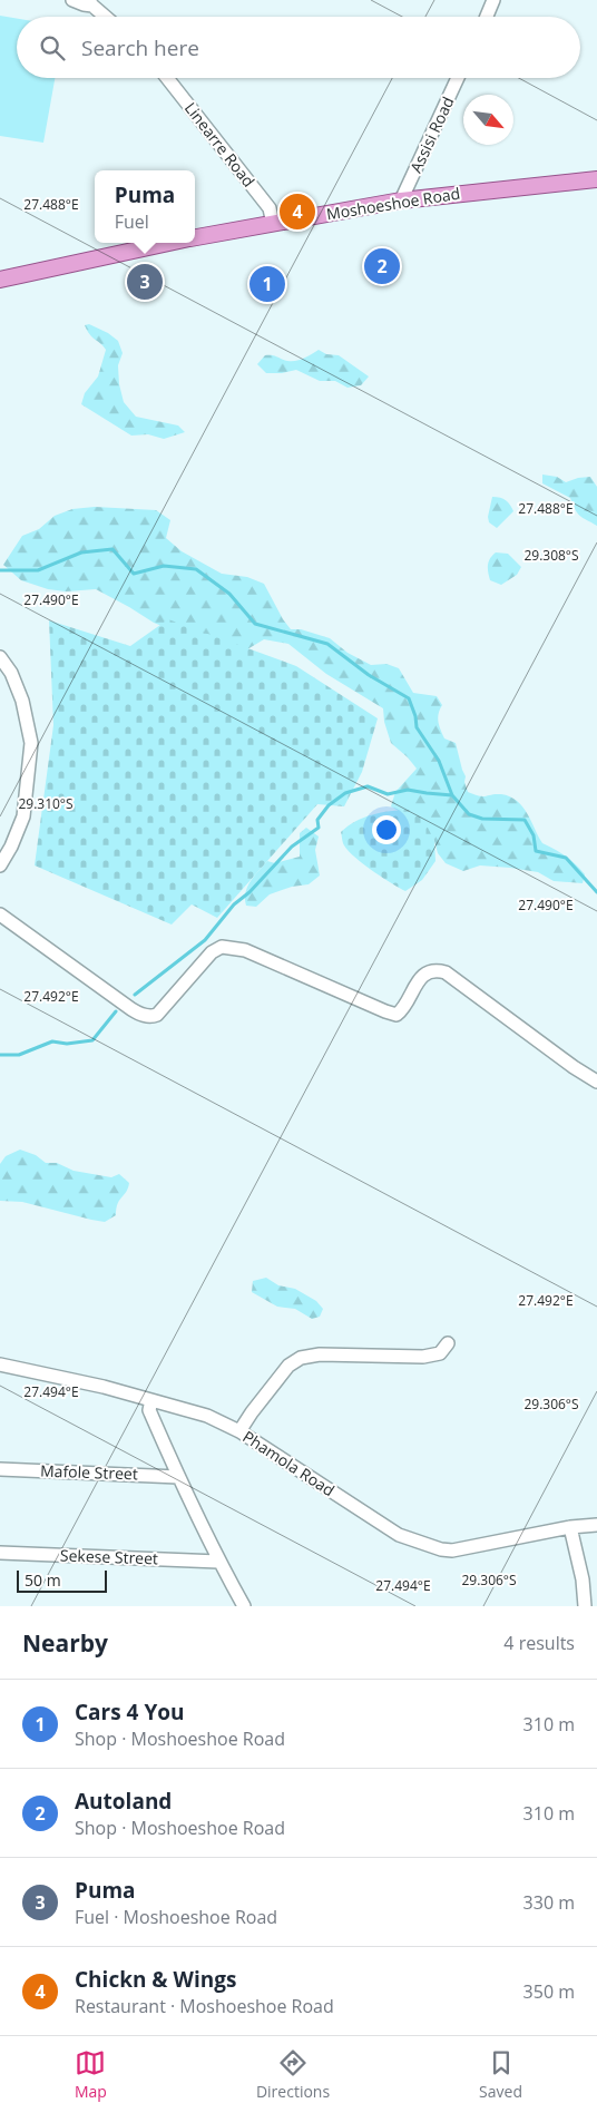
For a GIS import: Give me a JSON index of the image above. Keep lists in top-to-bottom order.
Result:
{
  "streets": {
    "main road": ["Moshoeshoe Road"],
    "street": [
      "Assisi Road",
      "Linearre Road",
      "Phamola Road",
      "Mafole Street",
      "Sekese Street"
    ]
  },
  "crossings": [
    ["Assisi Road", "Moshoeshoe Road"],
    ["Linearre Road", "Moshoeshoe Road"]
  ],
  "scale_bar": "50 m",
  "north": "bottom right",
  "page": {
    "search": "Search here",
    "popup": ["Puma", "Fuel"],
    "pins": [
      "4",
      "2",
      "3",
      "1"
    ],
    "scale": "50 m",
    "heading": ["Nearby", "4 results"],
    "list": [
      {
        "mark": "1",
        "name": "Cars 4 You",
        "note": "Shop · Moshoeshoe Road",
        "value": "310 m"
      },
      {
        "mark": "2",
        "name": "Autoland",
        "note": "Shop · Moshoeshoe Road",
        "value": "310 m"
      },
      {
        "mark": "3",
        "name": "Puma",
        "note": "Fuel · Moshoeshoe Road",
        "value": "330 m"
      },
      {
        "mark": "4",
        "name": "Chickn & Wings",
        "note": "Restaurant · Moshoeshoe Road",
        "value": "350 m"
      }
    ],
    "nav": ["Map", "Directions", "Saved"]
  },
  "coordinates": [
    "27.488°E",
    "29.308°S",
    "27.490°E",
    "29.310°S",
    "27.492°E",
    "27.494°E",
    "29.306°S"
  ]
}
